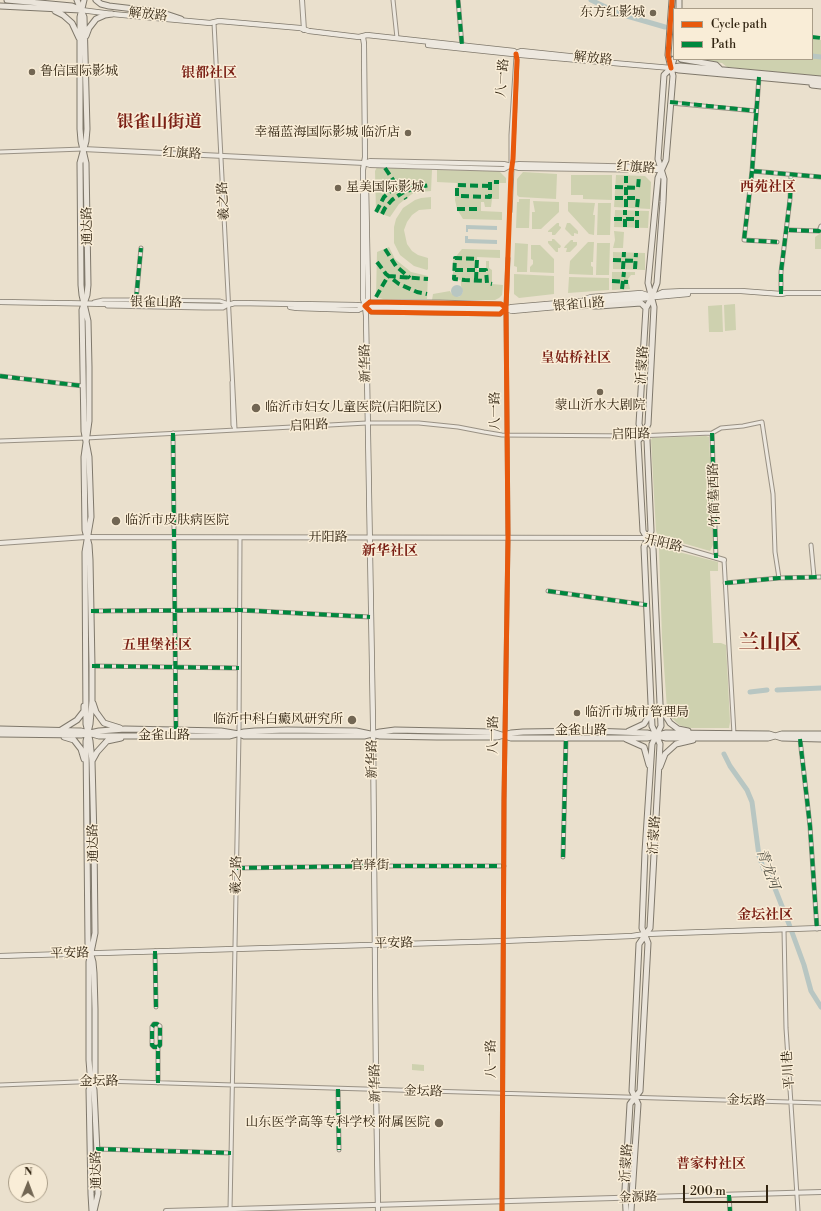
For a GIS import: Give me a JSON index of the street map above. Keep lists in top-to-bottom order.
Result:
{
  "streets": {
    "main road": [
      "解放路",
      "通达路",
      "银雀山路",
      "新华路",
      "沂蒙路",
      "金雀山路",
      "平安路"
    ],
    "street": [
      "八一路",
      "红旗路",
      "羲之路",
      "启阳路",
      "竹简墓西路",
      "开阳路",
      "官驿街",
      "平川巷",
      "金坛路",
      "金源路"
    ]
  },
  "crossings": [
    ["解放路", "八一路"],
    ["解放路", "羲之路"],
    ["解放路", "通达路"],
    ["解放路", "新华路"],
    ["解放路", "沂蒙路"],
    ["八一路", "红旗路"],
    ["八一路", "银雀山路"],
    ["八一路", "启阳路"],
    ["八一路", "开阳路"],
    ["八一路", "金雀山路"],
    ["八一路", "官驿街"],
    ["八一路", "平安路"],
    ["八一路", "金坛路"],
    ["八一路", "金源路"],
    ["红旗路", "羲之路"],
    ["红旗路", "通达路"],
    ["红旗路", "新华路"],
    ["红旗路", "沂蒙路"],
    ["羲之路", "银雀山路"],
    ["羲之路", "启阳路"],
    ["羲之路", "开阳路"],
    ["羲之路", "金雀山路"],
    ["羲之路", "官驿街"],
    ["羲之路", "平安路"],
    ["羲之路", "金坛路"],
    ["羲之路", "金源路"],
    ["通达路", "银雀山路"],
    ["通达路", "启阳路"],
    ["通达路", "开阳路"],
    ["通达路", "金雀山路"],
    ["通达路", "平安路"],
    ["通达路", "金坛路"],
    ["银雀山路", "新华路"],
    ["银雀山路", "沂蒙路"],
    ["新华路", "启阳路"],
    ["新华路", "开阳路"],
    ["新华路", "金雀山路"],
    ["新华路", "官驿街"],
    ["新华路", "平安路"],
    ["新华路", "金坛路"],
    ["新华路", "金源路"],
    ["沂蒙路", "启阳路"],
    ["沂蒙路", "开阳路"],
    ["沂蒙路", "金雀山路"],
    ["沂蒙路", "平安路"],
    ["沂蒙路", "金坛路"],
    ["沂蒙路", "金源路"],
    ["启阳路", "竹简墓西路"],
    ["竹简墓西路", "开阳路"],
    ["平安路", "平川巷"],
    ["平川巷", "金坛路"],
    ["平川巷", "金源路"]
  ],
  "districts": [
    "银都社区",
    "银雀山街道",
    "西苑社区",
    "皇姑桥社区",
    "新华社区",
    "兰山区",
    "五里堡社区",
    "金坛社区",
    "普家村社区"
  ],
  "water": ["青龙河"],
  "places": [
    "东方红影城",
    "鲁信国际影城",
    "幸福蓝海国际影城 临沂店",
    "星美国际影城",
    "蒙山沂水大剧院",
    "临沂市妇女儿童医院(启阳院区)",
    "临沂市皮肤病医院",
    "临沂市城市管理局",
    "临沂中科白癜风研究所",
    "山东医学高等专科学校 附属医院"
  ],
  "legend": ["Cycle path", "Path"],
  "scale_bar": "200 m",
  "north": "top"
}
